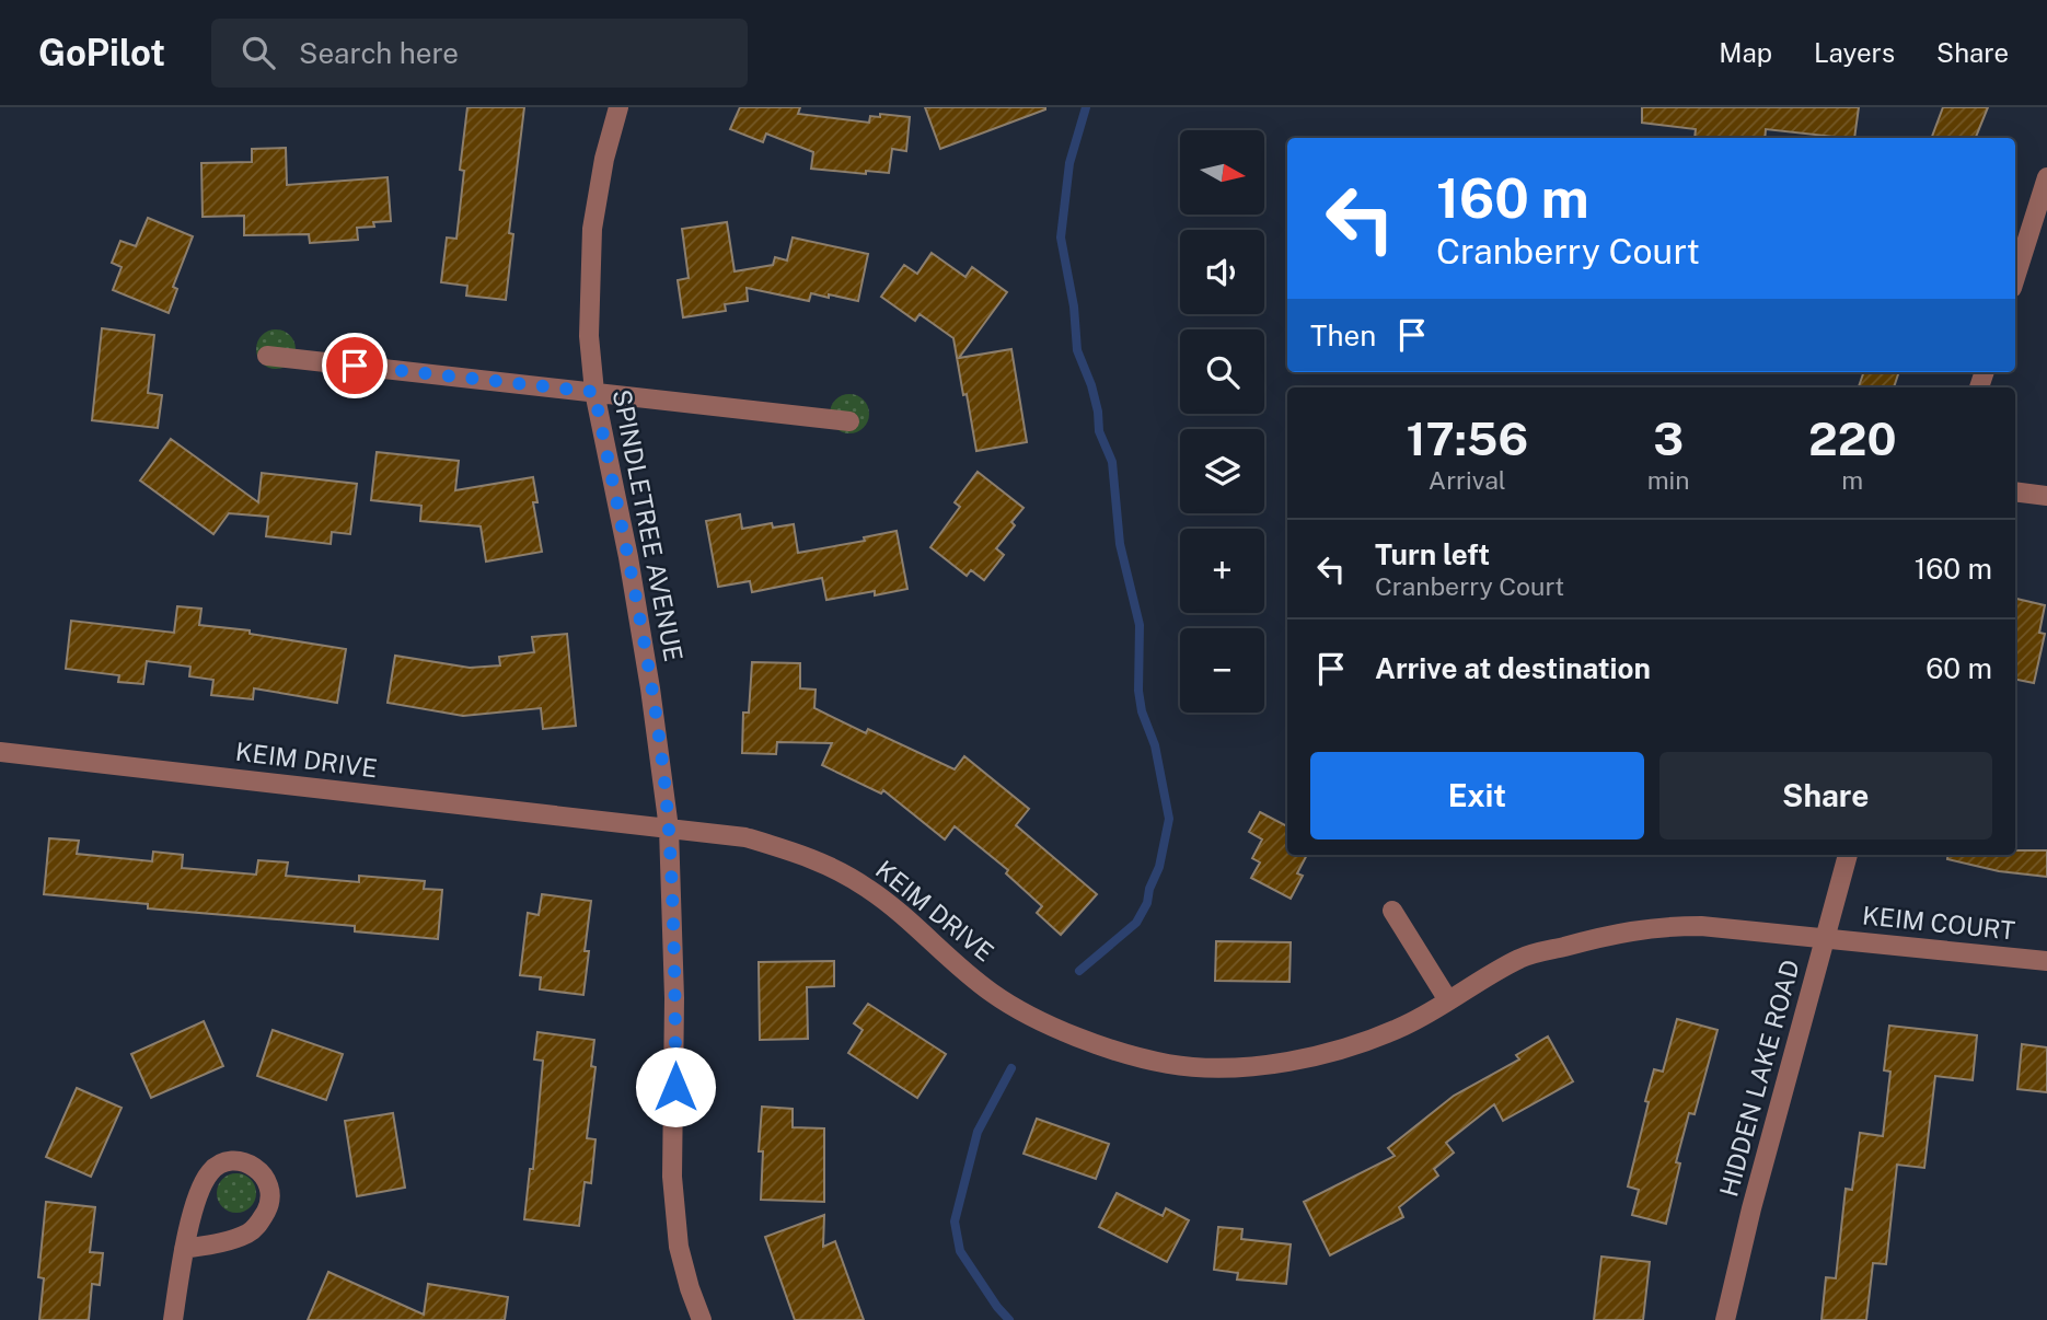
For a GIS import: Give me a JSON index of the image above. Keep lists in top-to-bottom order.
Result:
{
  "streets": {
    "street": [
      "SPINDLETREE AVENUE",
      "KEIM DRIVE",
      "KEIM COURT",
      "HIDDEN LAKE ROAD"
    ]
  },
  "crossings": [
    ["SPINDLETREE AVENUE", "KEIM DRIVE"],
    ["KEIM DRIVE", "KEIM COURT"],
    ["KEIM DRIVE", "HIDDEN LAKE ROAD"],
    ["KEIM COURT", "HIDDEN LAKE ROAD"]
  ],
  "north": "right",
  "page": {
    "header": "GoPilot",
    "search": "Search here",
    "nav": ["Map", "Layers", "Share"],
    "map_buttons": ["+", "−"],
    "turn": ["160 m", "Cranberry Court"],
    "then": "Then",
    "eta": [
      "17:56",
      "Arrival",
      "3",
      "min",
      "220",
      "m"
    ],
    "list": [
      {
        "name": "Turn left",
        "note": "Cranberry Court",
        "value": "160 m"
      },
      {
        "name": "Arrive at destination",
        "value": "60 m"
      }
    ],
    "buttons": ["Exit", "Share"]
  }
}
